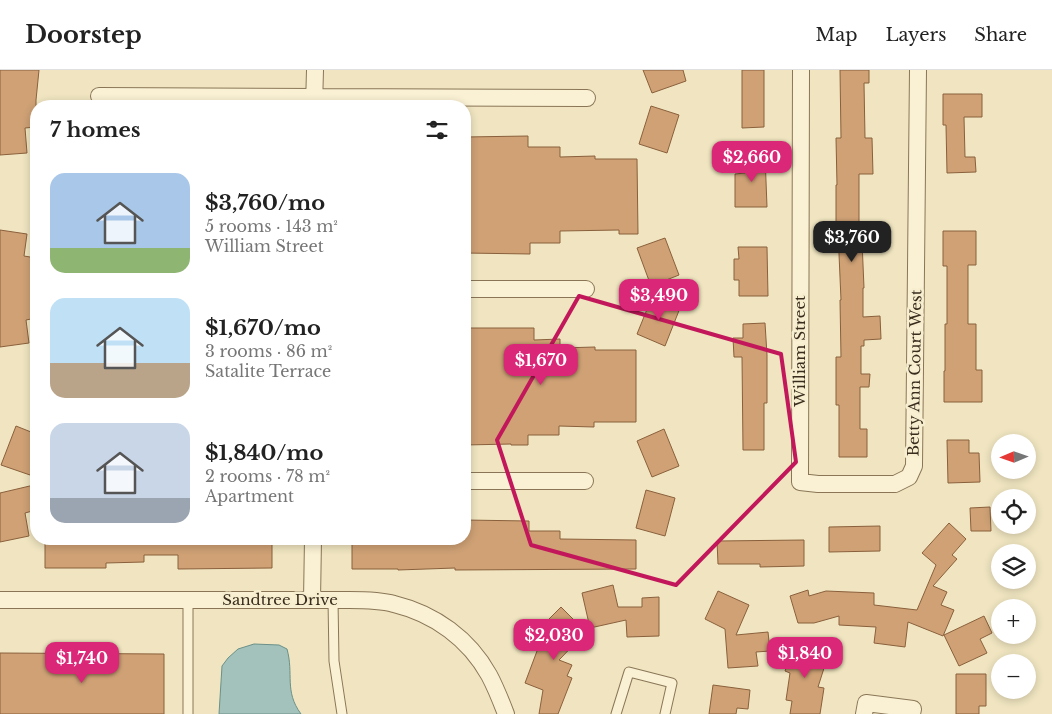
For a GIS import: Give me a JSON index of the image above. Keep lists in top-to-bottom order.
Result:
{
  "streets": {
    "street": ["William Street", "Betty Ann Court West", "Sandtree Drive"]
  },
  "crossings": [
    ["William Street", "Betty Ann Court West"]
  ],
  "north": "left",
  "page": {
    "header": "Doorstep",
    "nav": ["Map", "Layers", "Share"],
    "heading": "7 homes",
    "price": [
      "$2,660",
      "$3,760",
      "$3,490",
      "$1,670",
      "$2,030",
      "$1,840",
      "$1,740"
    ],
    "list": [
      {
        "name": "$3,760/mo",
        "note": "5 rooms · 143 m² · William Street"
      },
      {
        "name": "$1,670/mo",
        "note": "3 rooms · 86 m² · Satalite Terrace"
      },
      {
        "name": "$1,840/mo",
        "note": "2 rooms · 78 m² · Apartment"
      }
    ],
    "map_buttons": ["+", "−"]
  }
}
